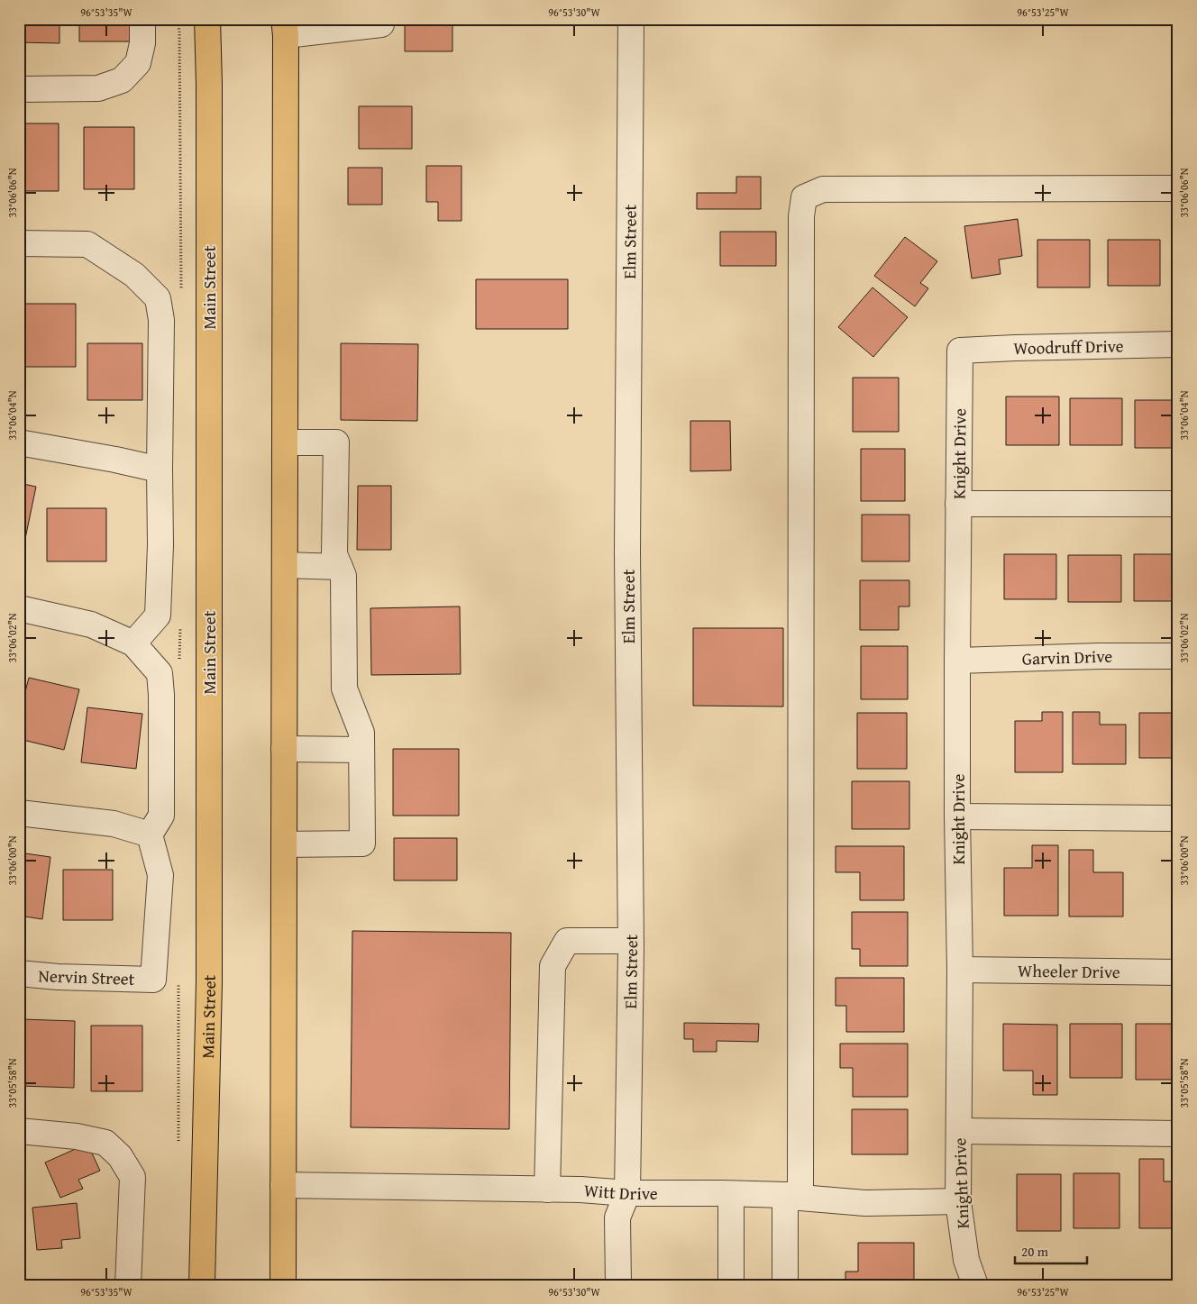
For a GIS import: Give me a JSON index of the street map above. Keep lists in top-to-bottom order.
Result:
{
  "streets": {
    "main road": ["Main Street"],
    "street": [
      "Elm Street",
      "Woodruff Drive",
      "Knight Drive",
      "Garvin Drive",
      "Wheeler Drive",
      "Nervin Street",
      "Witt Drive"
    ]
  },
  "crossings": [
    ["Elm Street", "Witt Drive"],
    ["Woodruff Drive", "Knight Drive"],
    ["Knight Drive", "Garvin Drive"],
    ["Knight Drive", "Wheeler Drive"],
    ["Knight Drive", "Witt Drive"]
  ],
  "scale_bar": "20 m",
  "coordinates": [
    "96°53'35\"W",
    "96°53'30\"W",
    "96°53'25\"W",
    "33°06'06\"N",
    "33°06'04\"N",
    "33°06'02\"N",
    "33°06'00\"N",
    "33°05'58\"N"
  ]
}
